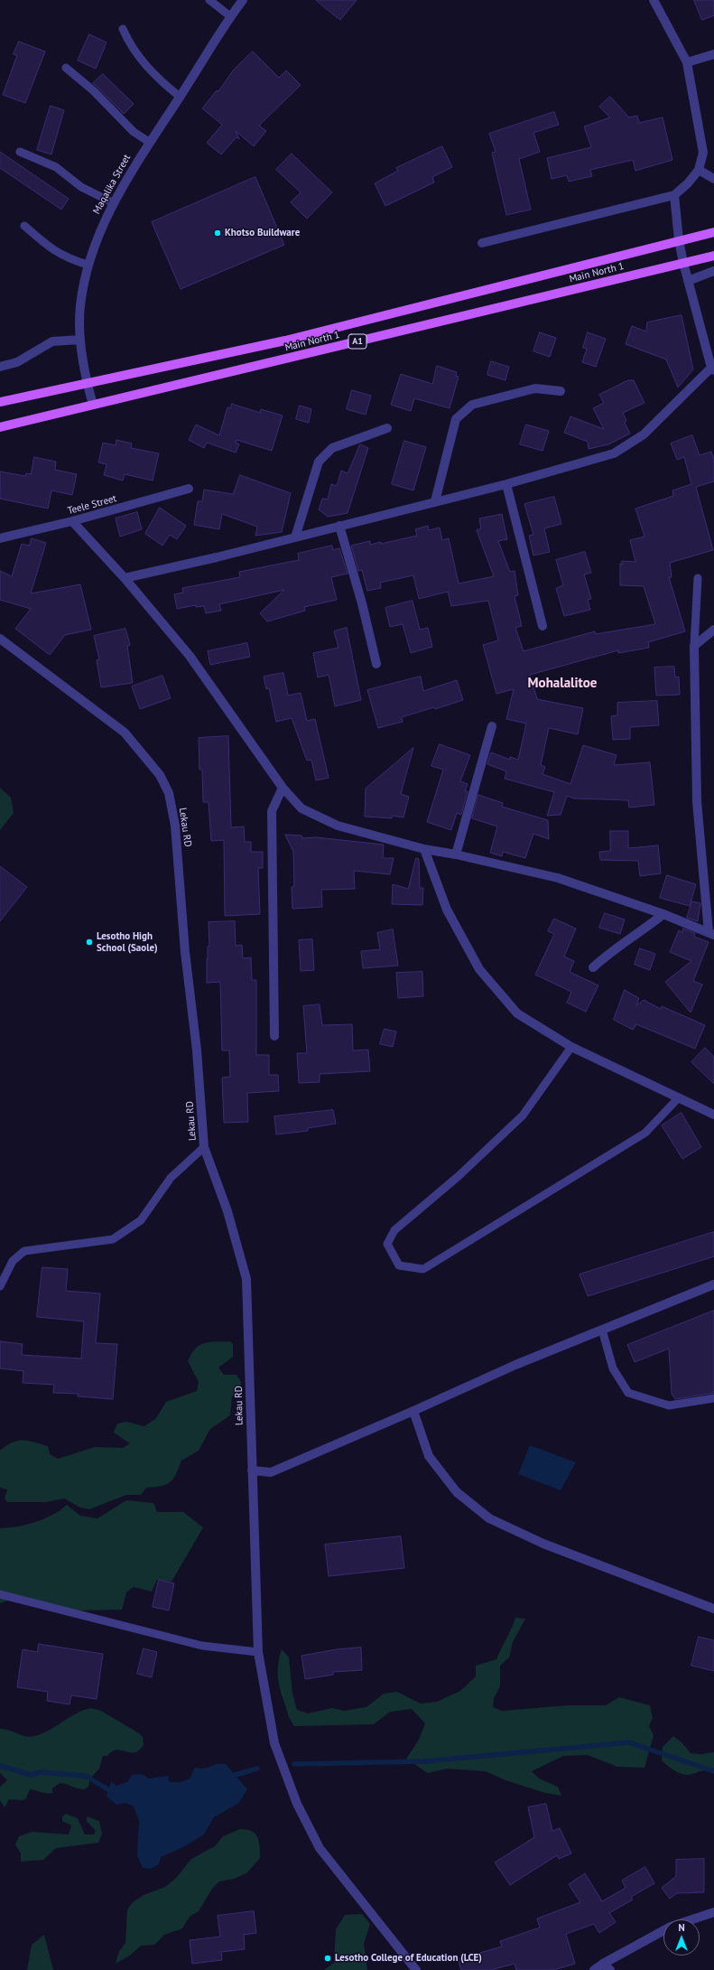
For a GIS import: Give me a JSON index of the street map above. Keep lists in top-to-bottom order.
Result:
{
  "streets": {
    "main road": ["Main North 1", "A1"],
    "street": ["Maqalika Street", "Teele Street", "Lekau RD"]
  },
  "crossings": [
    ["Maqalika Street", "Main North 1"]
  ],
  "districts": ["Mohalalitoe"],
  "places": ["Khotso Buildware", "Lesotho High School (Saole)", "Lesotho College of Education (LCE)"],
  "north": "top"
}
